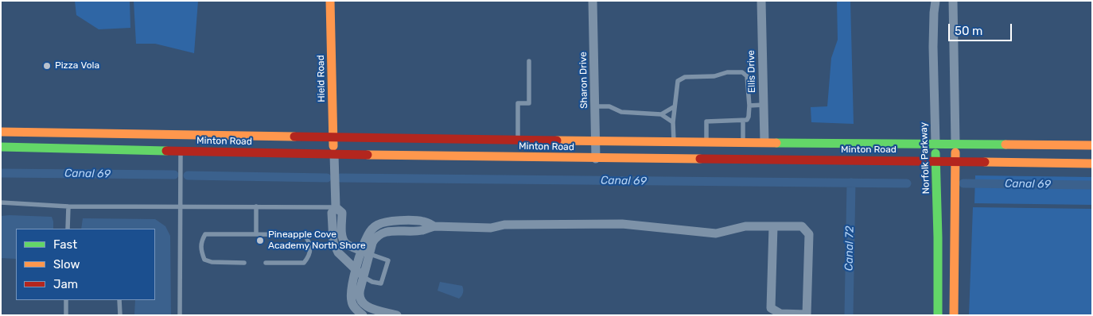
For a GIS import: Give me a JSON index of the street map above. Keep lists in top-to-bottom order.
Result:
{
  "streets": {
    "main road": ["Hield Road", "Minton Road", "Norfolk Parkway"],
    "street": ["Ellis Drive", "Sharon Drive"]
  },
  "crossings": [
    ["Ellis Drive", "Minton Road"],
    ["Hield Road", "Minton Road"],
    ["Sharon Drive", "Minton Road"],
    ["Minton Road", "Norfolk Parkway"]
  ],
  "water": ["Canal 69", "Canal 72"],
  "places": ["Pizza Vola", "Pineapple Cove Academy North Shore"],
  "legend": ["Fast", "Slow", "Jam"],
  "scale_bar": "50 m"
}
